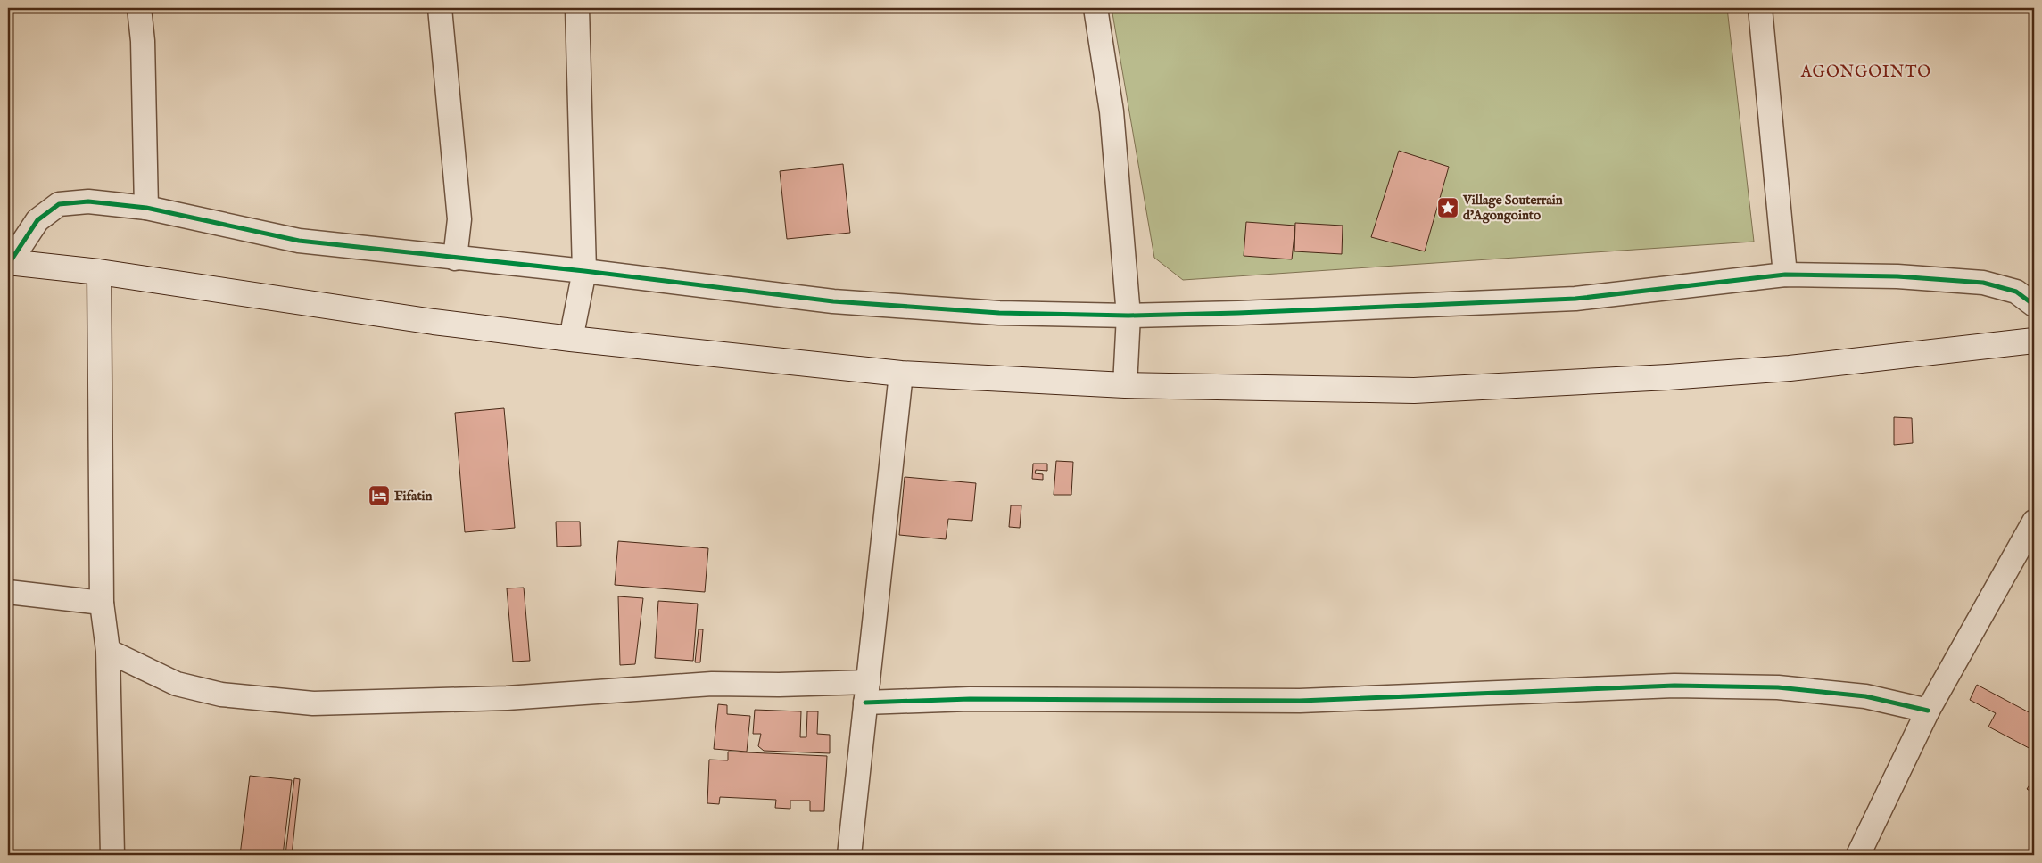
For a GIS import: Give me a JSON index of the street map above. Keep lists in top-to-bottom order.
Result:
{
  "districts": ["AGONGOINTO"],
  "places": {
    "place": ["Village Souterrain d'Agongointo"],
    "hotel": ["Fifatin"]
  }
}
